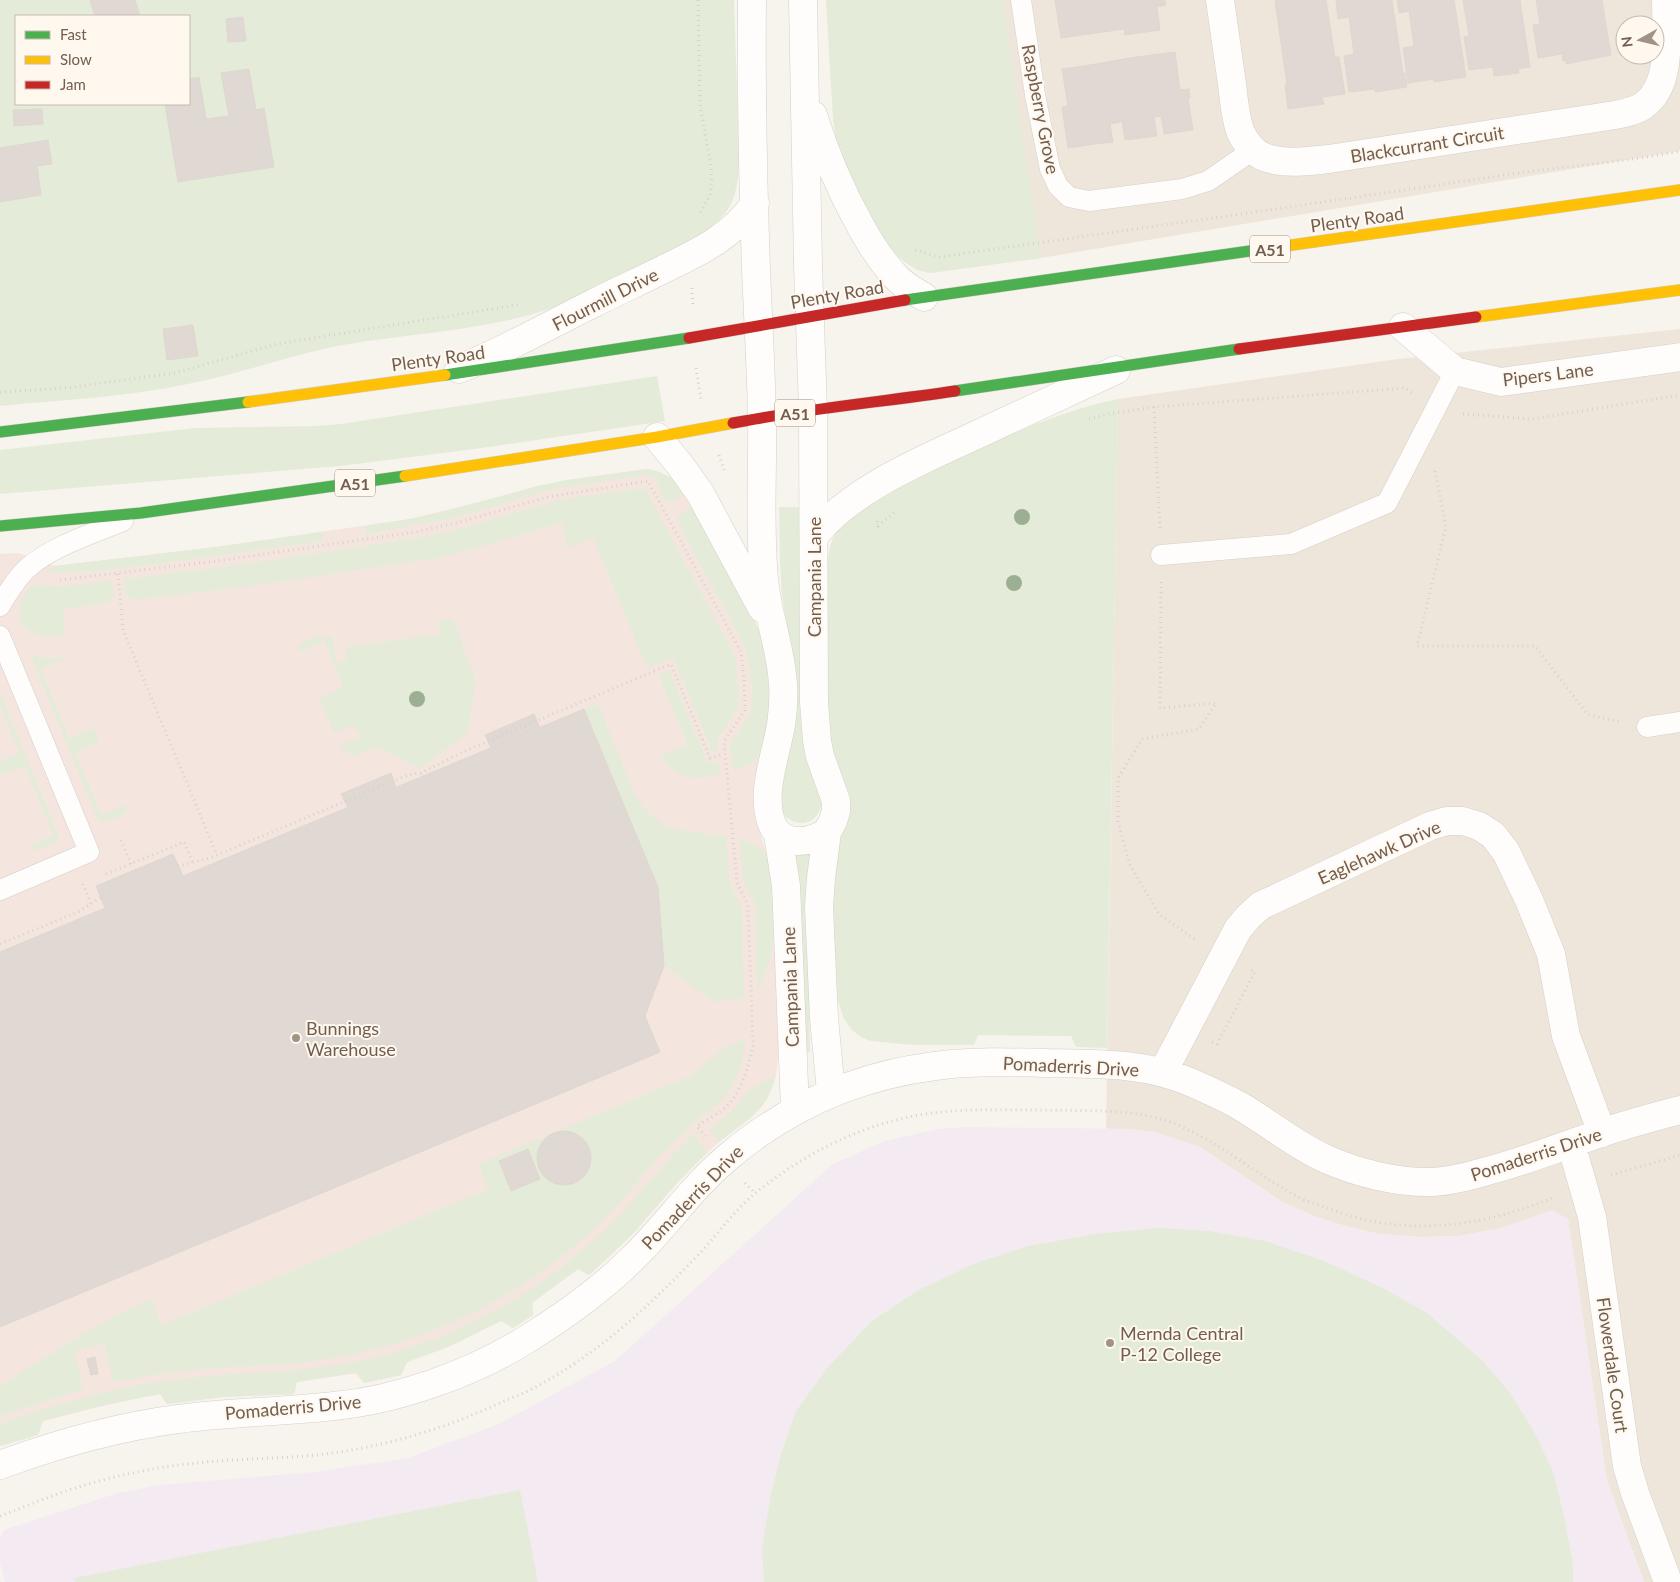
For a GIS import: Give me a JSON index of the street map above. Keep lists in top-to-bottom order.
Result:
{
  "streets": {
    "highway": ["Plenty Road", "A51"],
    "street": [
      "Blackcurrant Circuit",
      "Flourmill Drive",
      "Pipers Lane",
      "Campania Lane",
      "Eaglehawk Drive",
      "Pomaderris Drive",
      "Flowerdale Court"
    ],
    "lane": ["Raspberry Grove"]
  },
  "crossings": [
    ["Raspberry Grove", "Blackcurrant Circuit"],
    ["Plenty Road", "Flourmill Drive"],
    ["Plenty Road", "Campania Lane"],
    ["A51", "Pipers Lane"],
    ["A51", "Campania Lane"],
    ["Campania Lane", "Pomaderris Drive"],
    ["Eaglehawk Drive", "Pomaderris Drive"],
    ["Pomaderris Drive", "Flowerdale Court"]
  ],
  "places": ["Bunnings Warehouse", "Mernda Central P-12 College"],
  "legend": ["Fast", "Slow", "Jam"],
  "north": "left"
}
